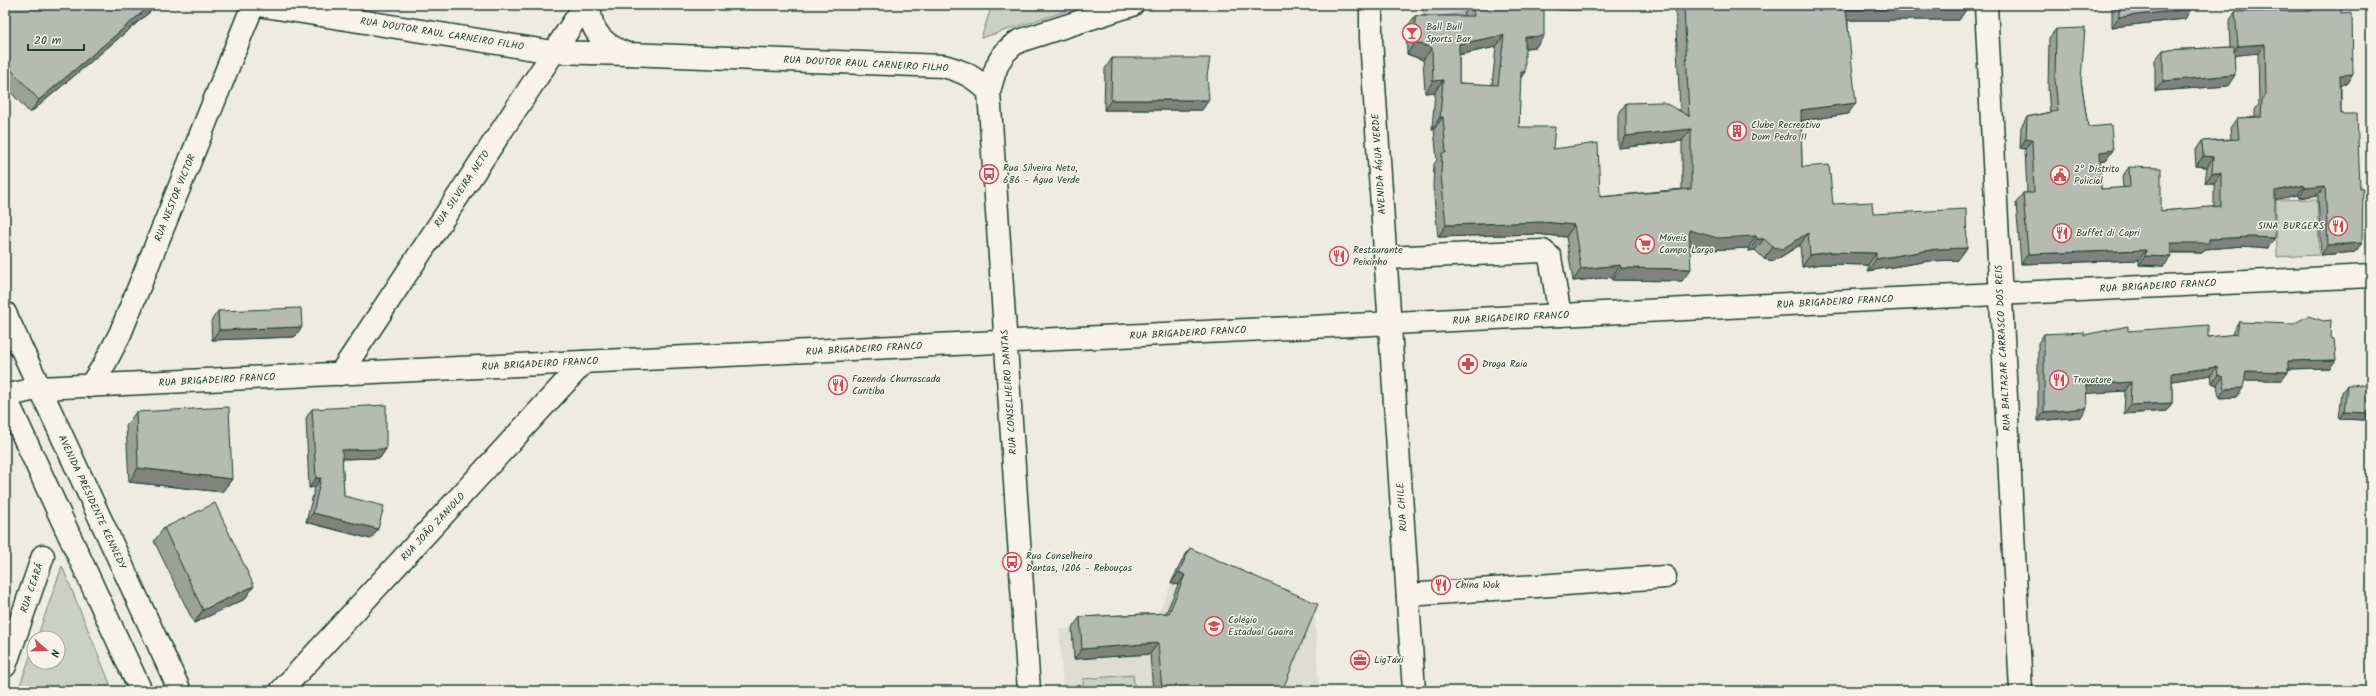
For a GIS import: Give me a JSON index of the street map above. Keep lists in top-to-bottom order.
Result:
{
  "streets": {
    "main road": [
      "RUA DOUTOR RAUL CARNEIRO FILHO",
      "AVENIDA ÁGUA VERDE",
      "RUA SILVEIRA NETO",
      "RUA NESTOR VICTOR",
      "RUA BRIGADEIRO FRANCO",
      "RUA BALTAZAR CARRASCO DOS REIS",
      "RUA CONSELHEIRO DANTAS",
      "AVENIDA PRESIDENTE KENNEDY",
      "RUA CHILE",
      "RUA JOÃO ZANIOLO",
      "RUA CEARÁ"
    ]
  },
  "crossings": [
    ["RUA DOUTOR RAUL CARNEIRO FILHO", "RUA SILVEIRA NETO"],
    ["RUA DOUTOR RAUL CARNEIRO FILHO", "RUA CONSELHEIRO DANTAS"],
    ["AVENIDA ÁGUA VERDE", "RUA BRIGADEIRO FRANCO"],
    ["AVENIDA ÁGUA VERDE", "RUA CHILE"],
    ["RUA SILVEIRA NETO", "RUA BRIGADEIRO FRANCO"],
    ["RUA NESTOR VICTOR", "RUA BRIGADEIRO FRANCO"],
    ["RUA BRIGADEIRO FRANCO", "RUA BALTAZAR CARRASCO DOS REIS"],
    ["RUA BRIGADEIRO FRANCO", "RUA CONSELHEIRO DANTAS"],
    ["RUA BRIGADEIRO FRANCO", "AVENIDA PRESIDENTE KENNEDY"],
    ["RUA BRIGADEIRO FRANCO", "RUA CHILE"],
    ["RUA BRIGADEIRO FRANCO", "RUA JOÃO ZANIOLO"]
  ],
  "places": {
    "bar": ["Ball Bull Sports Bar"],
    "building": ["Clube Recreativo Dom Pedro II"],
    "bus stop": ["Rua Silveira Neto, 686 - Água Verde", "Rua Conselheiro Dantas, 1206 - Rebouças"],
    "public building": ["2º Distrito Policial"],
    "restaurant": [
      "SINA BURGERS",
      "Buffet di Capri",
      "Restaurante Peixinho",
      "Trovatore",
      "Fazenda Churrascada Curitiba",
      "China Wok"
    ],
    "supermarket": ["Móveis Campo Largo"],
    "pharmacy": ["Droga Raia"],
    "school or university": ["Colégio Estadual Guaíra"],
    "office": ["LigTáxi"]
  },
  "scale_bar": "20 m",
  "north": "right"
}
